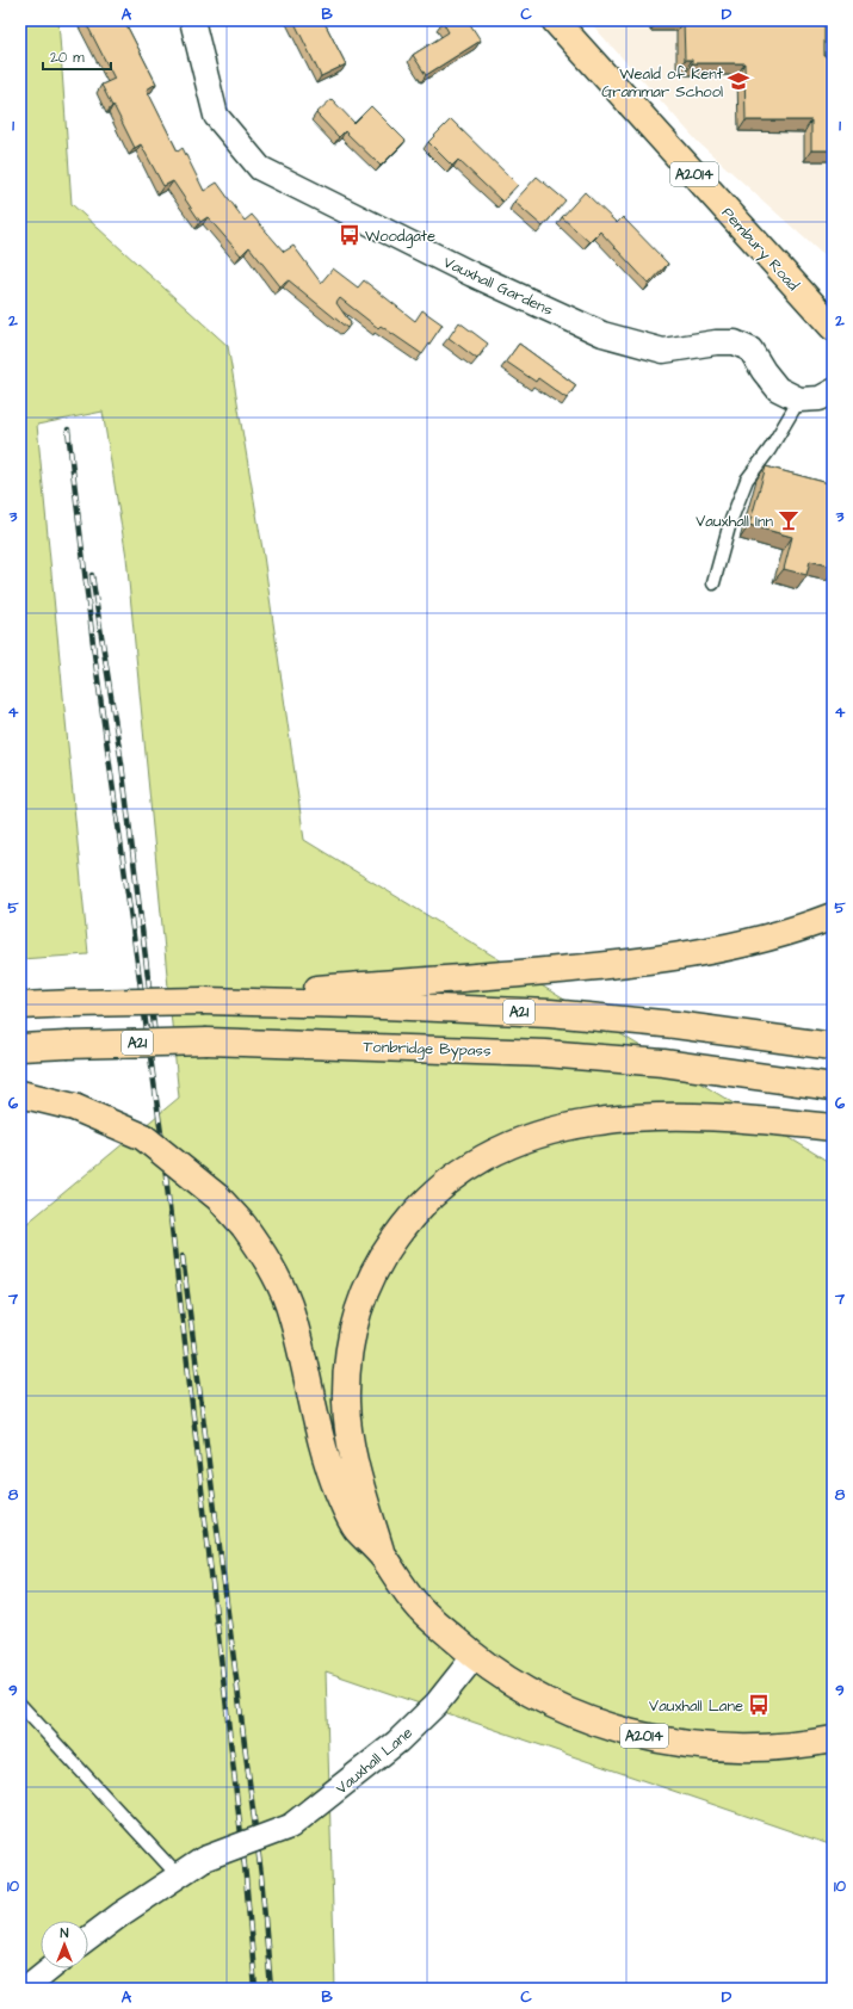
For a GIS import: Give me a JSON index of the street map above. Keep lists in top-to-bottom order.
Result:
{
  "streets": {
    "main road": [
      "A2014",
      "Pembury Road",
      "A21",
      "Tonbridge Bypass"
    ],
    "street": ["Vauxhall Gardens", "Vauxhall Lane"]
  },
  "crossings": [
    ["A2014", "Vauxhall Lane"]
  ],
  "places": {
    "school or university": ["Weald of Kent Grammar School"],
    "bus stop": ["Woodgate", "Vauxhall Lane"],
    "bar": ["Vauxhall Inn"]
  },
  "scale_bar": "20 m",
  "north": "top",
  "grid": {
    "columns": [
      "A",
      "B",
      "C",
      "D"
    ],
    "rows": [
      "1",
      "2",
      "3",
      "4",
      "5",
      "6",
      "7",
      "8",
      "9",
      "10"
    ]
  }
}
